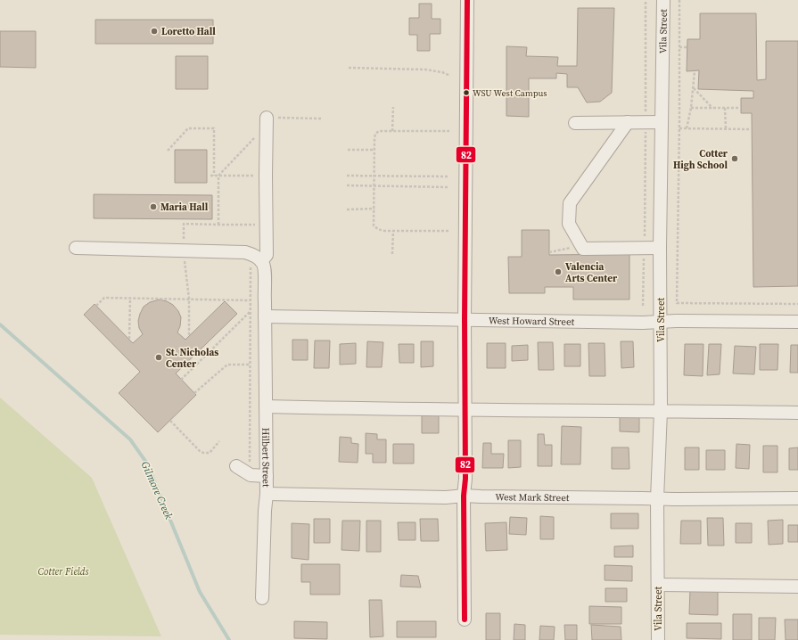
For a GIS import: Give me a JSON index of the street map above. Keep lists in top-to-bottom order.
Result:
{
  "streets": {
    "street": [
      "Vila Street",
      "West Howard Street",
      "Hilbert Street",
      "West Mark Street"
    ]
  },
  "crossings": [
    ["Vila Street", "West Howard Street"],
    ["Vila Street", "West Mark Street"],
    ["West Howard Street", "Hilbert Street"],
    ["Hilbert Street", "West Mark Street"]
  ],
  "water": ["Gilmore Creek"],
  "parks": ["Cotter Fields"],
  "places": [
    "Loretto Hall",
    "WSU West Campus",
    "Cotter High School",
    "Maria Hall",
    "Valencia Arts Center",
    "St. Nicholas Center"
  ],
  "lines": ["transit line 82"]
}
